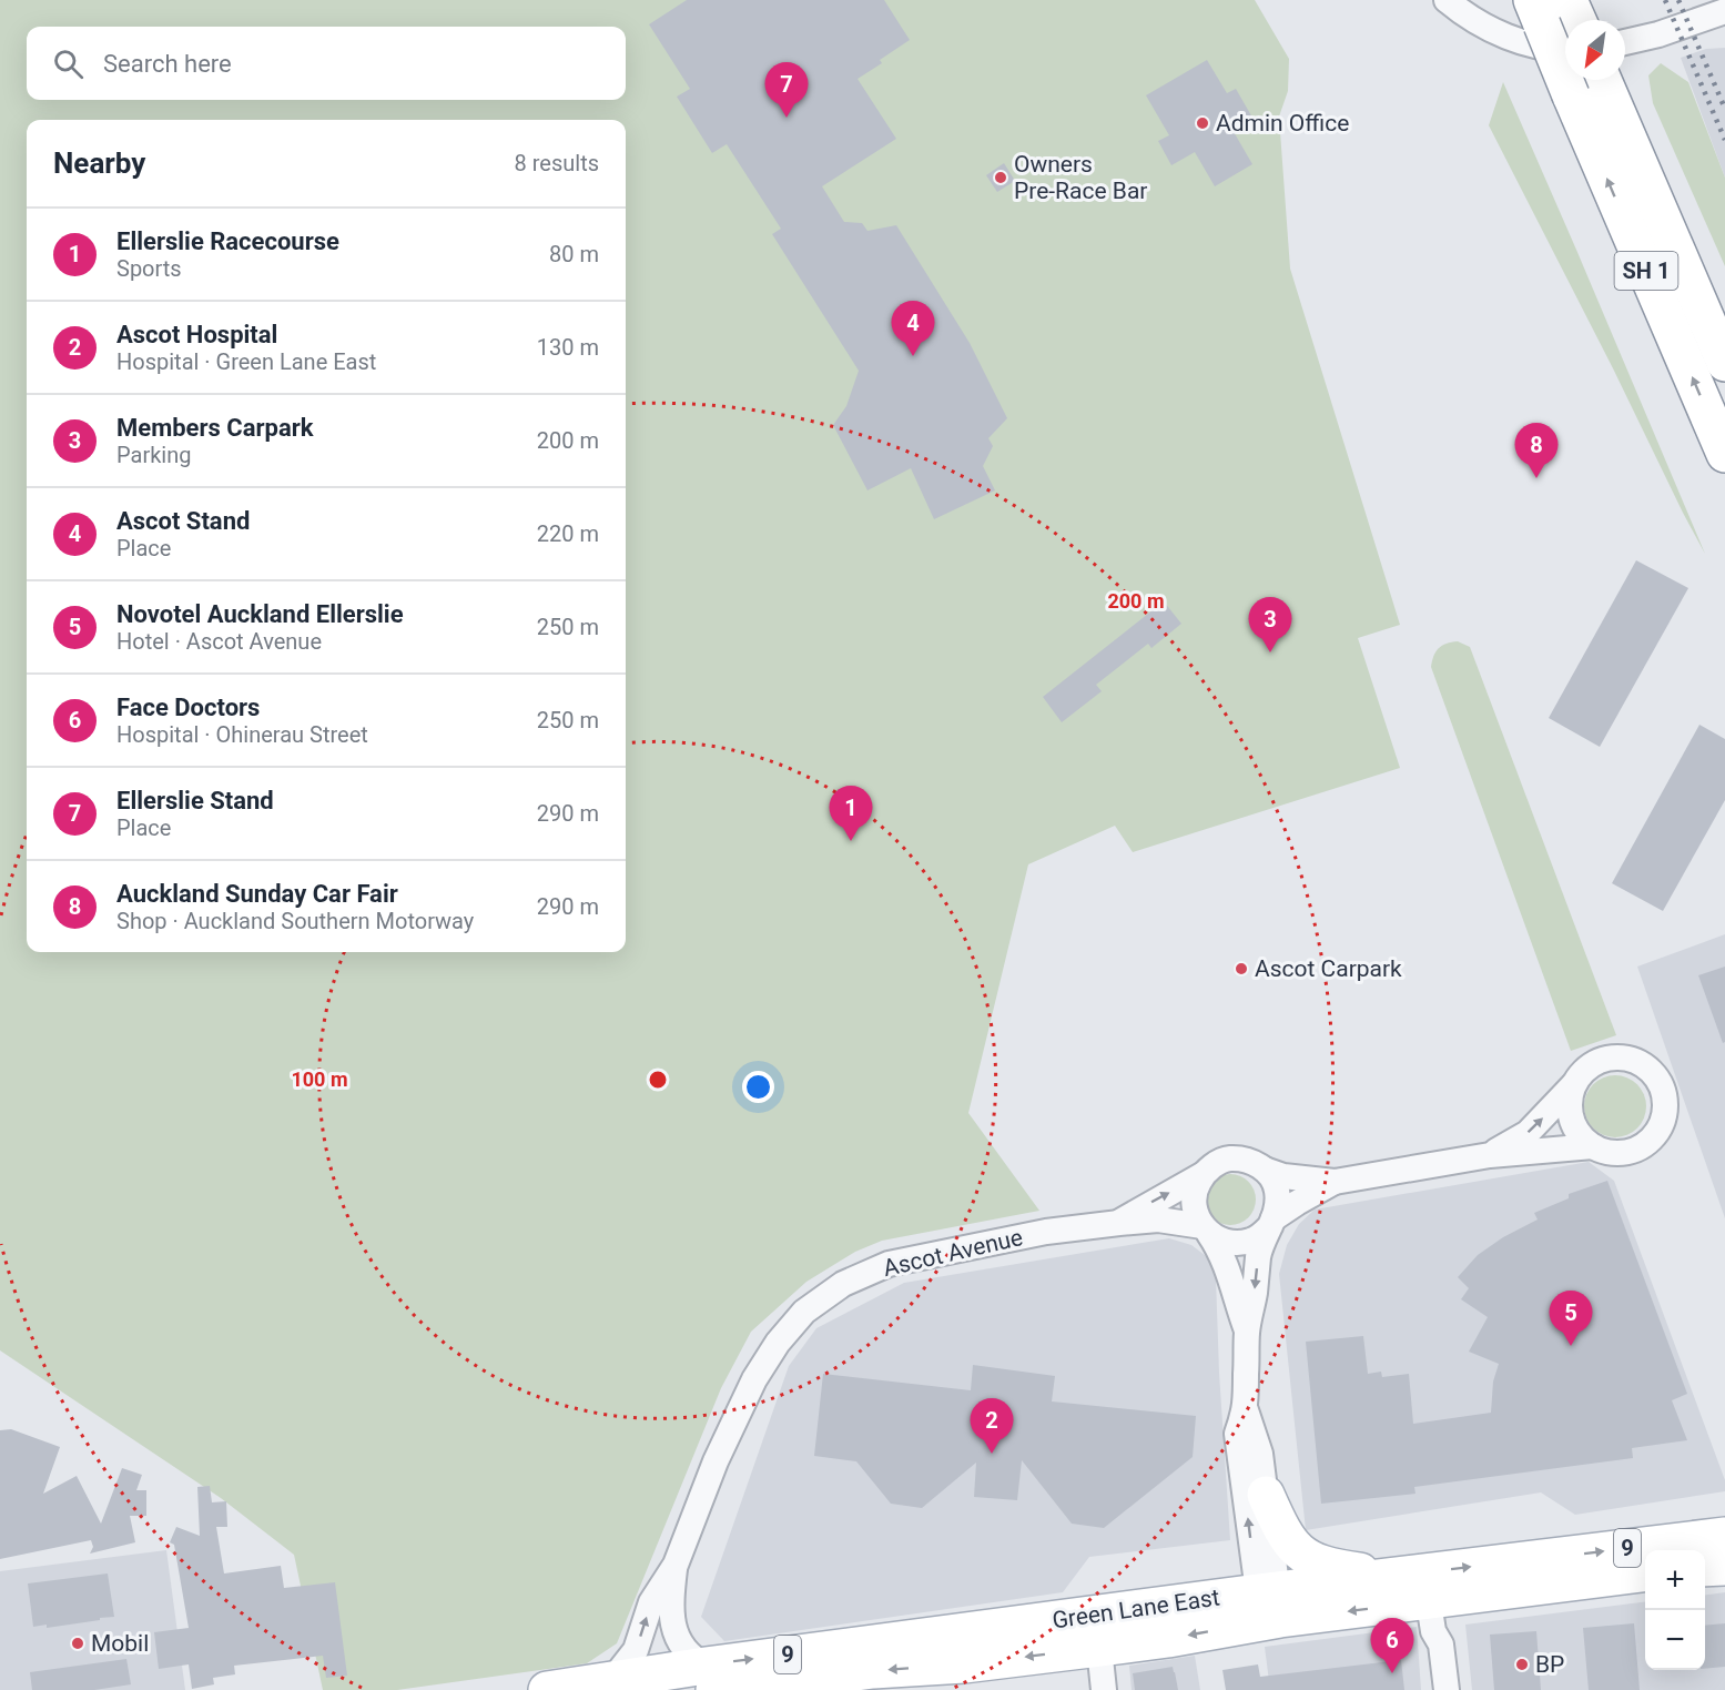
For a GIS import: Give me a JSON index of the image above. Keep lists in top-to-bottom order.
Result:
{
  "streets": {
    "main road": ["SH 1", "9", "Green Lane East"],
    "street": ["Ascot Avenue"]
  },
  "crossings": [
    ["Ascot Avenue", "Green Lane East"]
  ],
  "places": [
    "Admin Office",
    "Owners Pre-Race Bar",
    "Ascot Carpark",
    "Mobil",
    "BP"
  ],
  "north": "bottom left",
  "page": {
    "search": "Search here",
    "pins": [
      "7",
      "4",
      "8",
      "3",
      "1",
      "5",
      "2",
      "6"
    ],
    "heading": ["Nearby", "8 results"],
    "list": [
      {
        "mark": "1",
        "name": "Ellerslie Racecourse",
        "note": "Sports",
        "value": "80 m"
      },
      {
        "mark": "2",
        "name": "Ascot Hospital",
        "note": "Hospital · Green Lane East",
        "value": "130 m"
      },
      {
        "mark": "3",
        "name": "Members Carpark",
        "note": "Parking",
        "value": "200 m"
      },
      {
        "mark": "4",
        "name": "Ascot Stand",
        "note": "Place",
        "value": "220 m"
      },
      {
        "mark": "5",
        "name": "Novotel Auckland Ellerslie",
        "note": "Hotel · Ascot Avenue",
        "value": "250 m"
      },
      {
        "mark": "6",
        "name": "Face Doctors",
        "note": "Hospital · Ohinerau Street",
        "value": "250 m"
      },
      {
        "mark": "7",
        "name": "Ellerslie Stand",
        "note": "Place",
        "value": "290 m"
      },
      {
        "mark": "8",
        "name": "Auckland Sunday Car Fair",
        "note": "Shop · Auckland Southern Motorway",
        "value": "290 m"
      }
    ],
    "map_buttons": ["+", "−"]
  },
  "rings": ["200 m", "100 m"]
}
